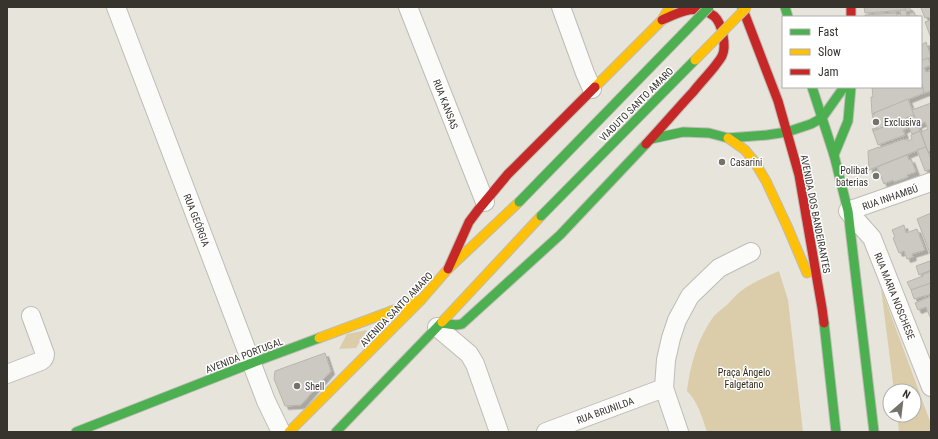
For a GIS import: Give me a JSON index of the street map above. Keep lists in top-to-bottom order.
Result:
{
  "streets": {
    "main road": [
      "VIADUTO SANTO AMARO",
      "AVENIDA DOS BANDEIRANTES",
      "AVENIDA SANTO AMARO",
      "AVENIDA PORTUGAL"
    ],
    "street": [
      "RUA KANSAS",
      "RUA INHAMBÚ",
      "RUA GEÓRGIA",
      "RUA MARIA NOSCHESE",
      "RUA BRUNILDA"
    ]
  },
  "crossings": [
    ["VIADUTO SANTO AMARO", "AVENIDA SANTO AMARO"],
    ["RUA INHAMBÚ", "RUA MARIA NOSCHESE"],
    ["RUA GEÓRGIA", "AVENIDA PORTUGAL"],
    ["AVENIDA SANTO AMARO", "AVENIDA PORTUGAL"]
  ],
  "parks": ["Praça Ângelo Falgetano"],
  "places": [
    "Exclusiva",
    "Casarini",
    "Polibat baterias",
    "Shell"
  ],
  "legend": ["Fast", "Slow", "Jam"],
  "north": "top right"
}
